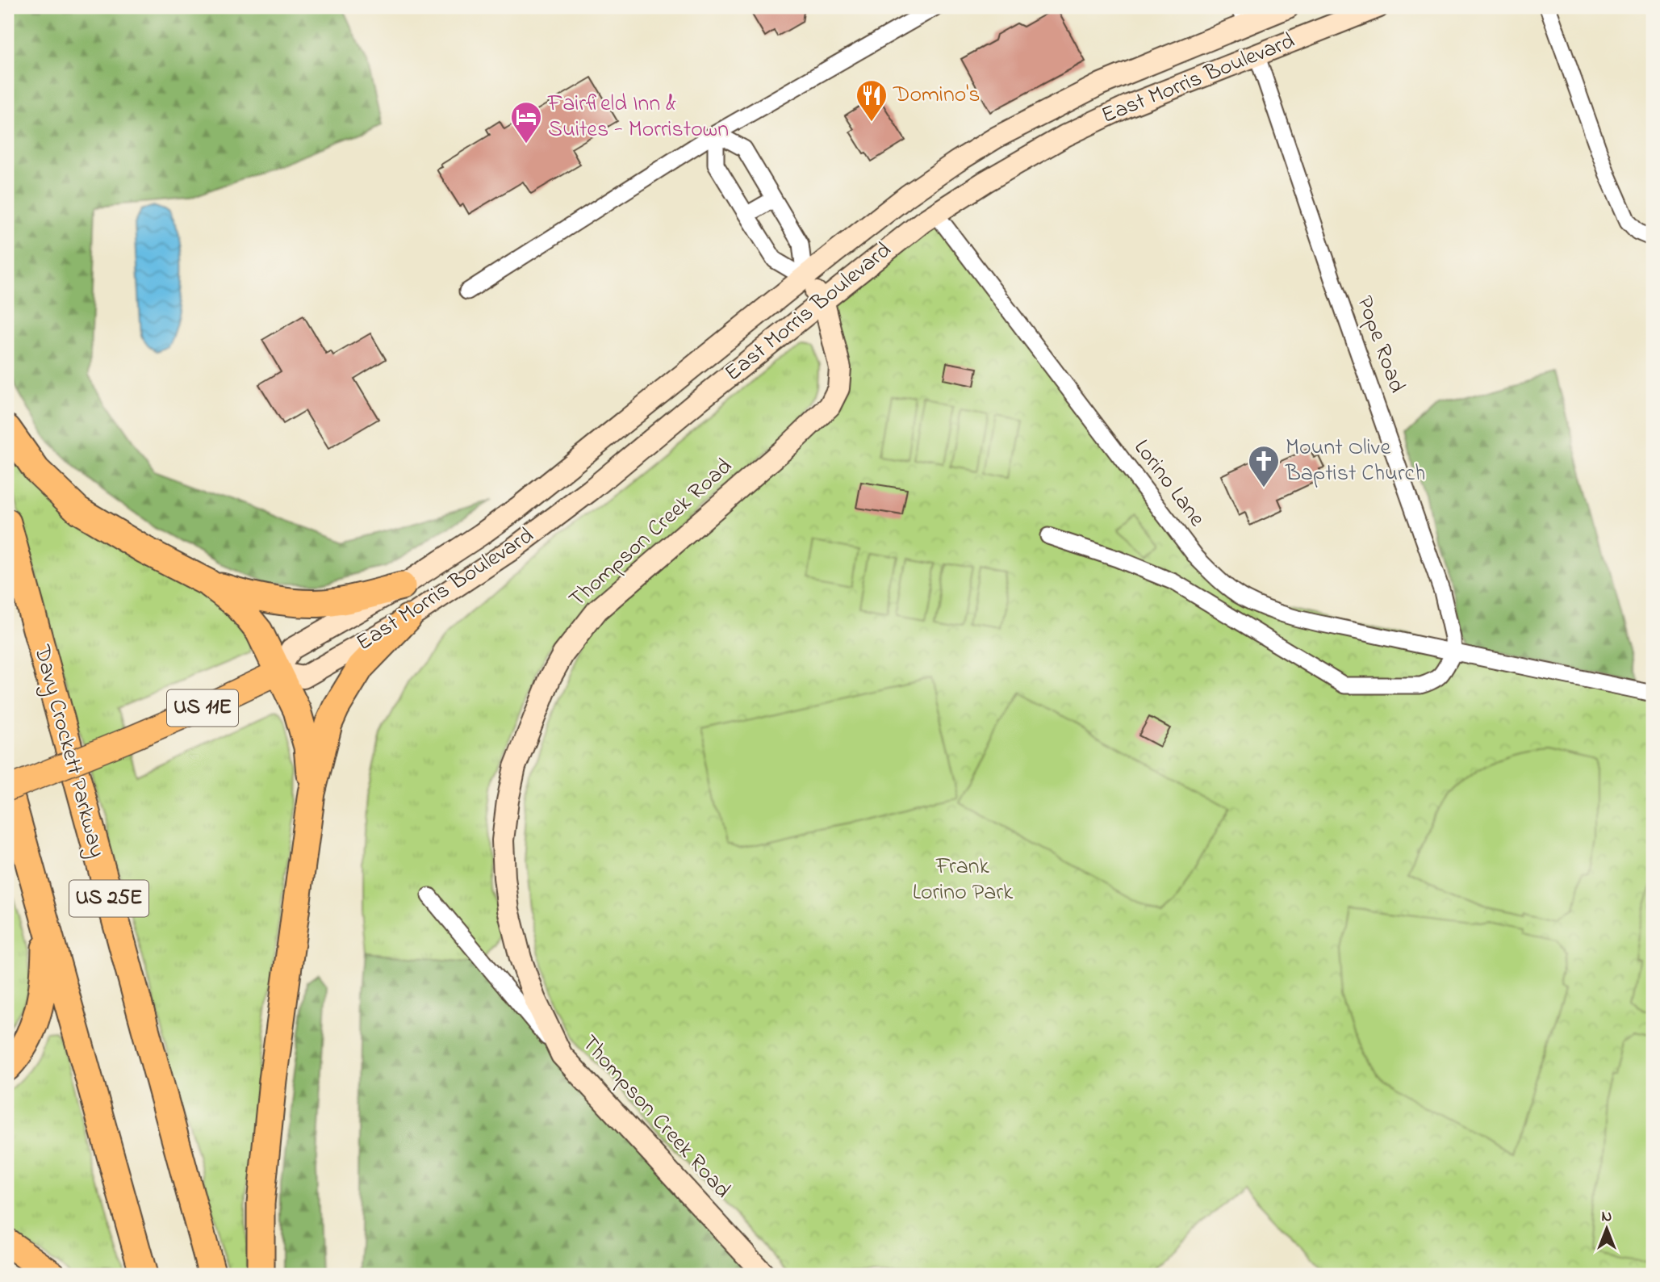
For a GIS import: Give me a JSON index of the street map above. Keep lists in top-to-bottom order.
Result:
{
  "streets": {
    "highway": ["US 11E", "Davy Crockett Parkway", "US 25E"],
    "main road": ["East Morris Boulevard", "Thompson Creek Road"],
    "street": ["Pope Road", "Lorino Lane"]
  },
  "crossings": [
    ["East Morris Boulevard", "Pope Road"],
    ["East Morris Boulevard", "Lorino Lane"],
    ["East Morris Boulevard", "Thompson Creek Road"],
    ["East Morris Boulevard", "US 11E"],
    ["Pope Road", "Lorino Lane"],
    ["US 11E", "US 25E"]
  ],
  "parks": ["Frank Lorino Park"],
  "places": {
    "restaurant": ["Domino's"],
    "hotel": ["Fairfield Inn & Suites - Morristown"],
    "church": ["Mount Olive Baptist Church"]
  },
  "north": "top"
}
